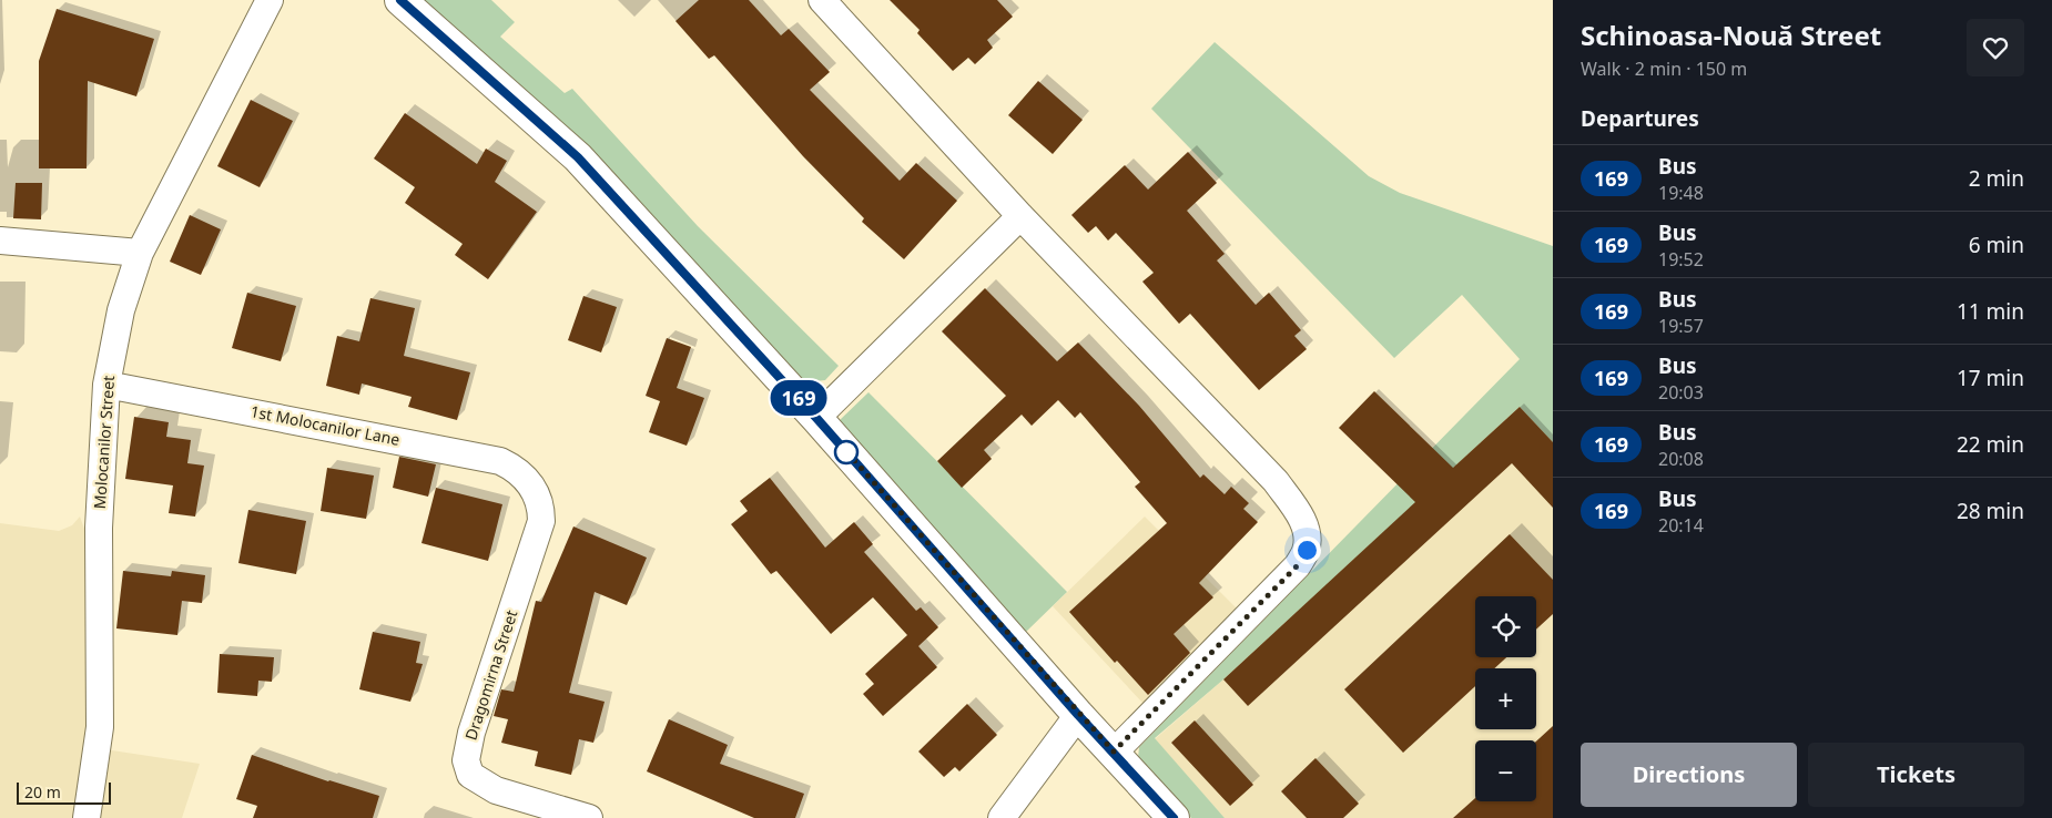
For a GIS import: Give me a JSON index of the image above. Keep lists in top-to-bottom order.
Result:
{
  "streets": {
    "street": ["1st Molocanilor Lane", "Molocanilor Street", "Dragomirna Street"]
  },
  "crossings": [
    ["1st Molocanilor Lane", "Molocanilor Street"],
    ["1st Molocanilor Lane", "Dragomirna Street"]
  ],
  "lines": ["bus line 169"],
  "scale_bar": "20 m",
  "page": {
    "on_map": "169",
    "heading": [
      ["Schinoasa-Nouă Street", "Walk · 2 min · 150 m"],
      "Departures"
    ],
    "list": [
      {
        "mark": "169",
        "name": "Bus",
        "note": "19:48",
        "value": "2 min"
      },
      {
        "mark": "169",
        "name": "Bus",
        "note": "19:52",
        "value": "6 min"
      },
      {
        "mark": "169",
        "name": "Bus",
        "note": "19:57",
        "value": "11 min"
      },
      {
        "mark": "169",
        "name": "Bus",
        "note": "20:03",
        "value": "17 min"
      },
      {
        "mark": "169",
        "name": "Bus",
        "note": "20:08",
        "value": "22 min"
      },
      {
        "mark": "169",
        "name": "Bus",
        "note": "20:14",
        "value": "28 min"
      }
    ],
    "map_buttons": ["+", "−"],
    "buttons": ["Directions", "Tickets"],
    "scale": "20 m"
  }
}
